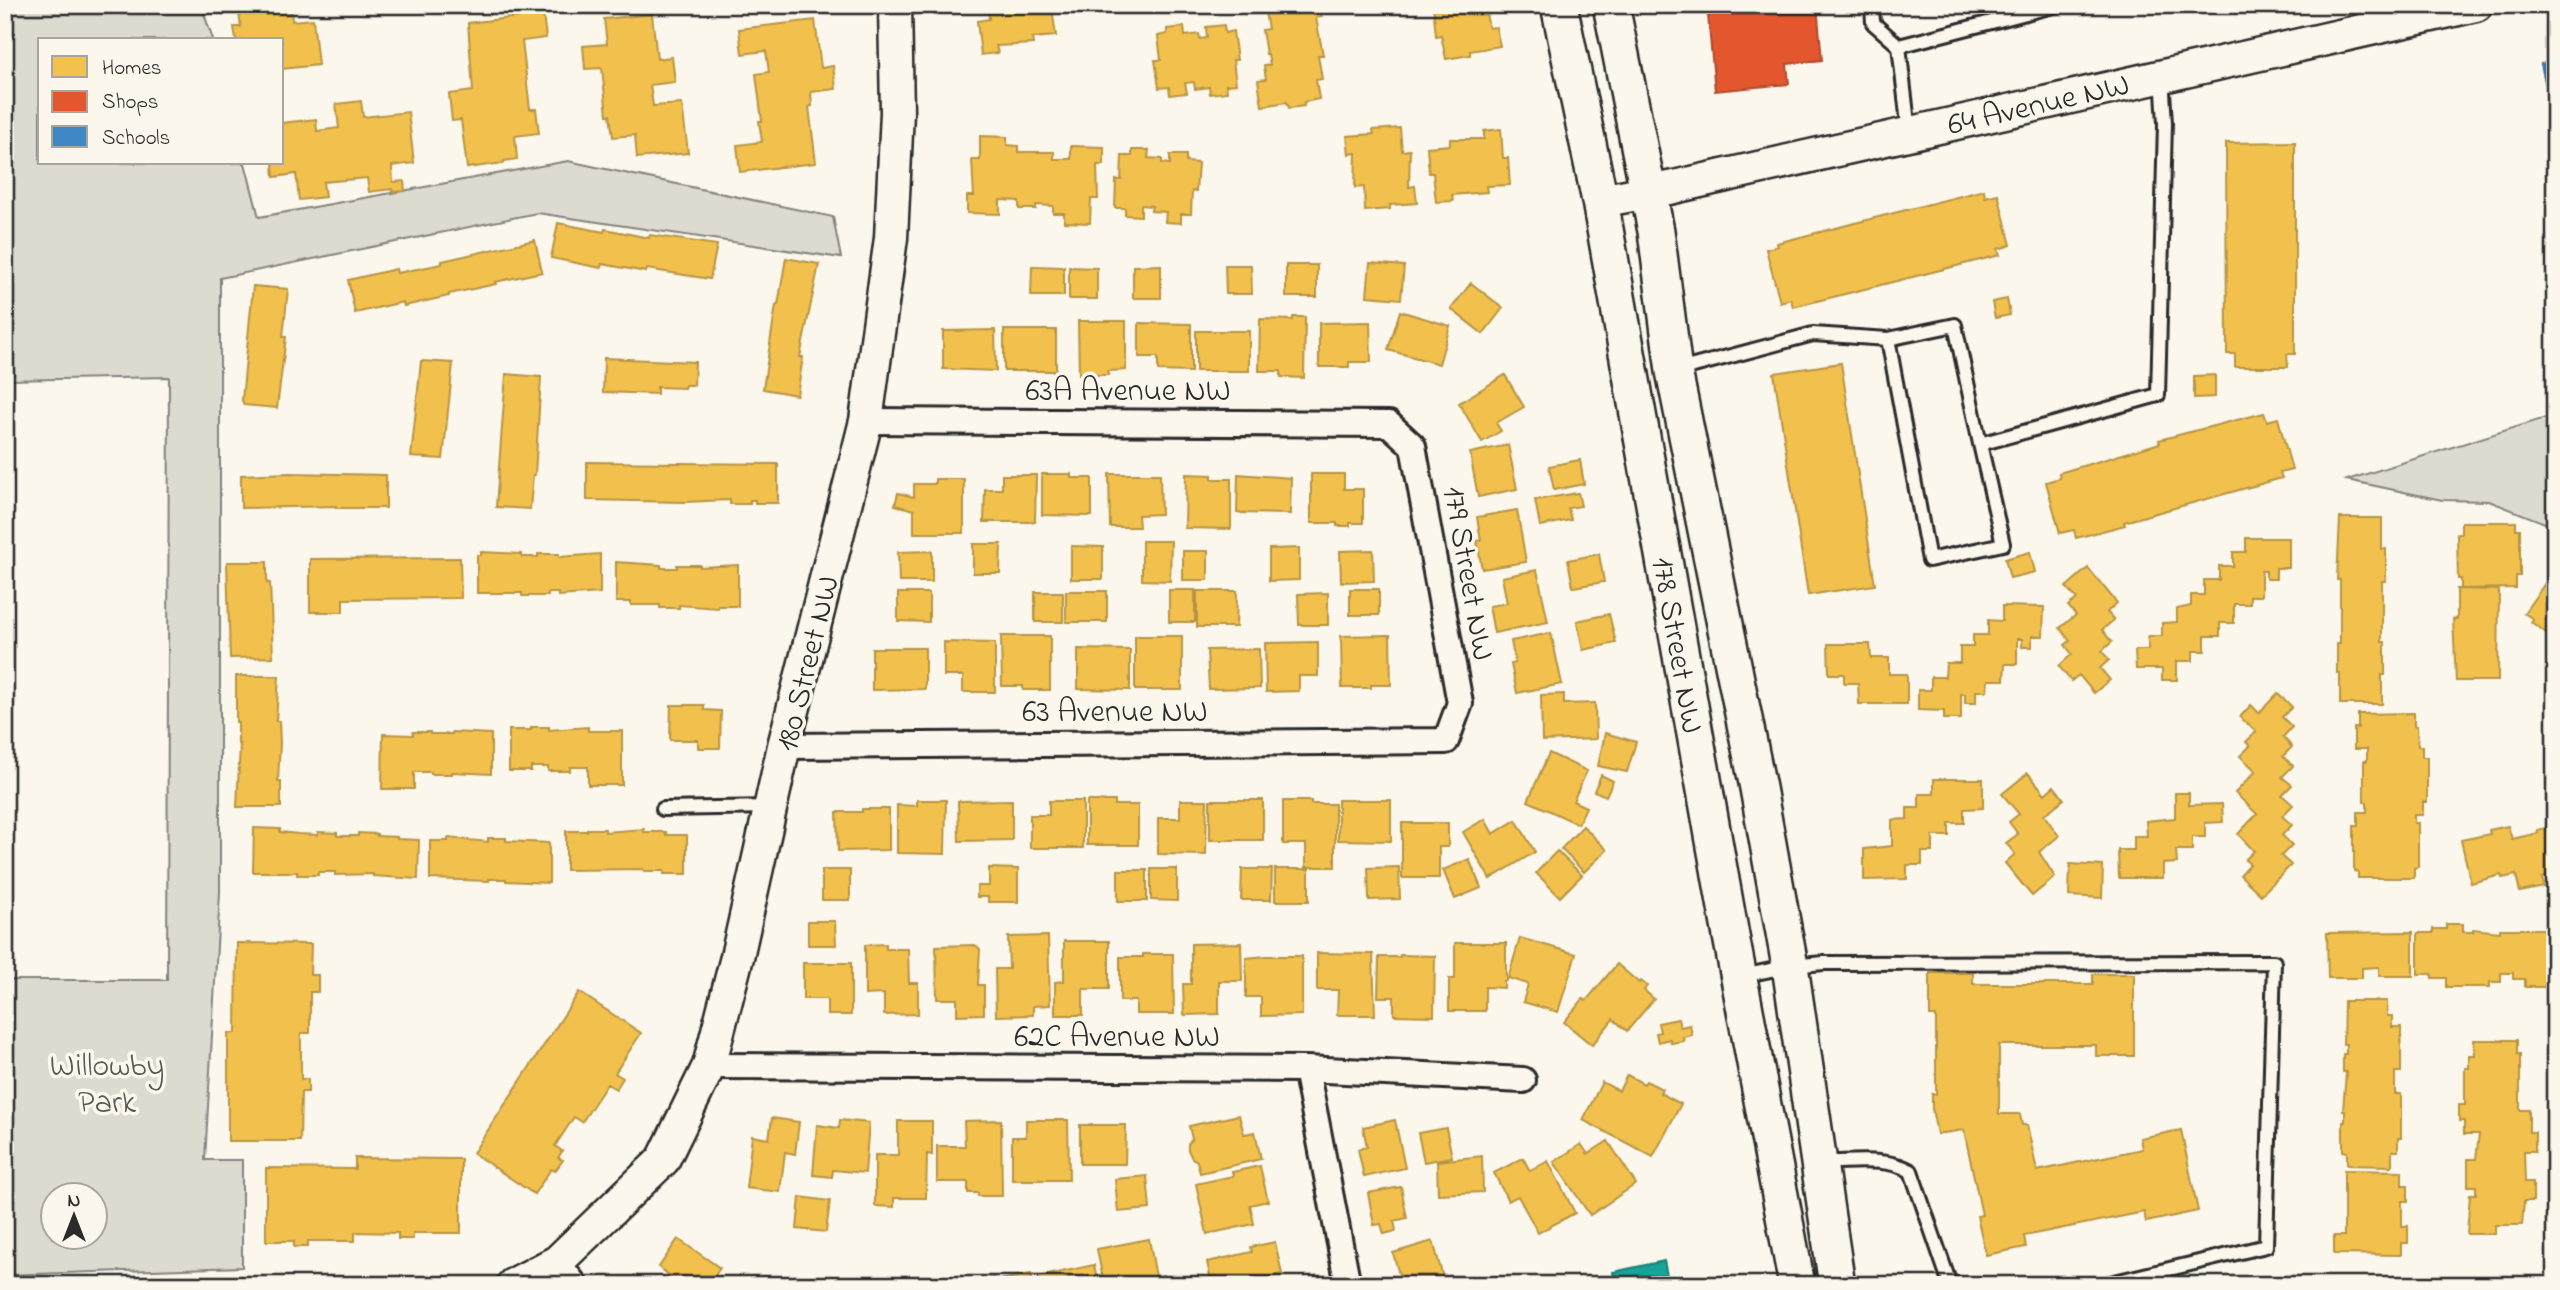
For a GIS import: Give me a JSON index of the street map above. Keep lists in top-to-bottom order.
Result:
{
  "streets": {
    "main road": ["178 Street NW"],
    "street": [
      "64 Avenue NW",
      "63A Avenue NW",
      "179 Street NW",
      "180 Street NW",
      "63 Avenue NW",
      "62C Avenue NW"
    ]
  },
  "crossings": [
    ["64 Avenue NW", "178 Street NW"],
    ["63A Avenue NW", "179 Street NW"],
    ["63A Avenue NW", "180 Street NW"],
    ["179 Street NW", "63 Avenue NW"],
    ["180 Street NW", "63 Avenue NW"],
    ["180 Street NW", "62C Avenue NW"]
  ],
  "parks": ["Willowby Park"],
  "legend": ["Homes", "Shops", "Schools"],
  "north": "top"
}
